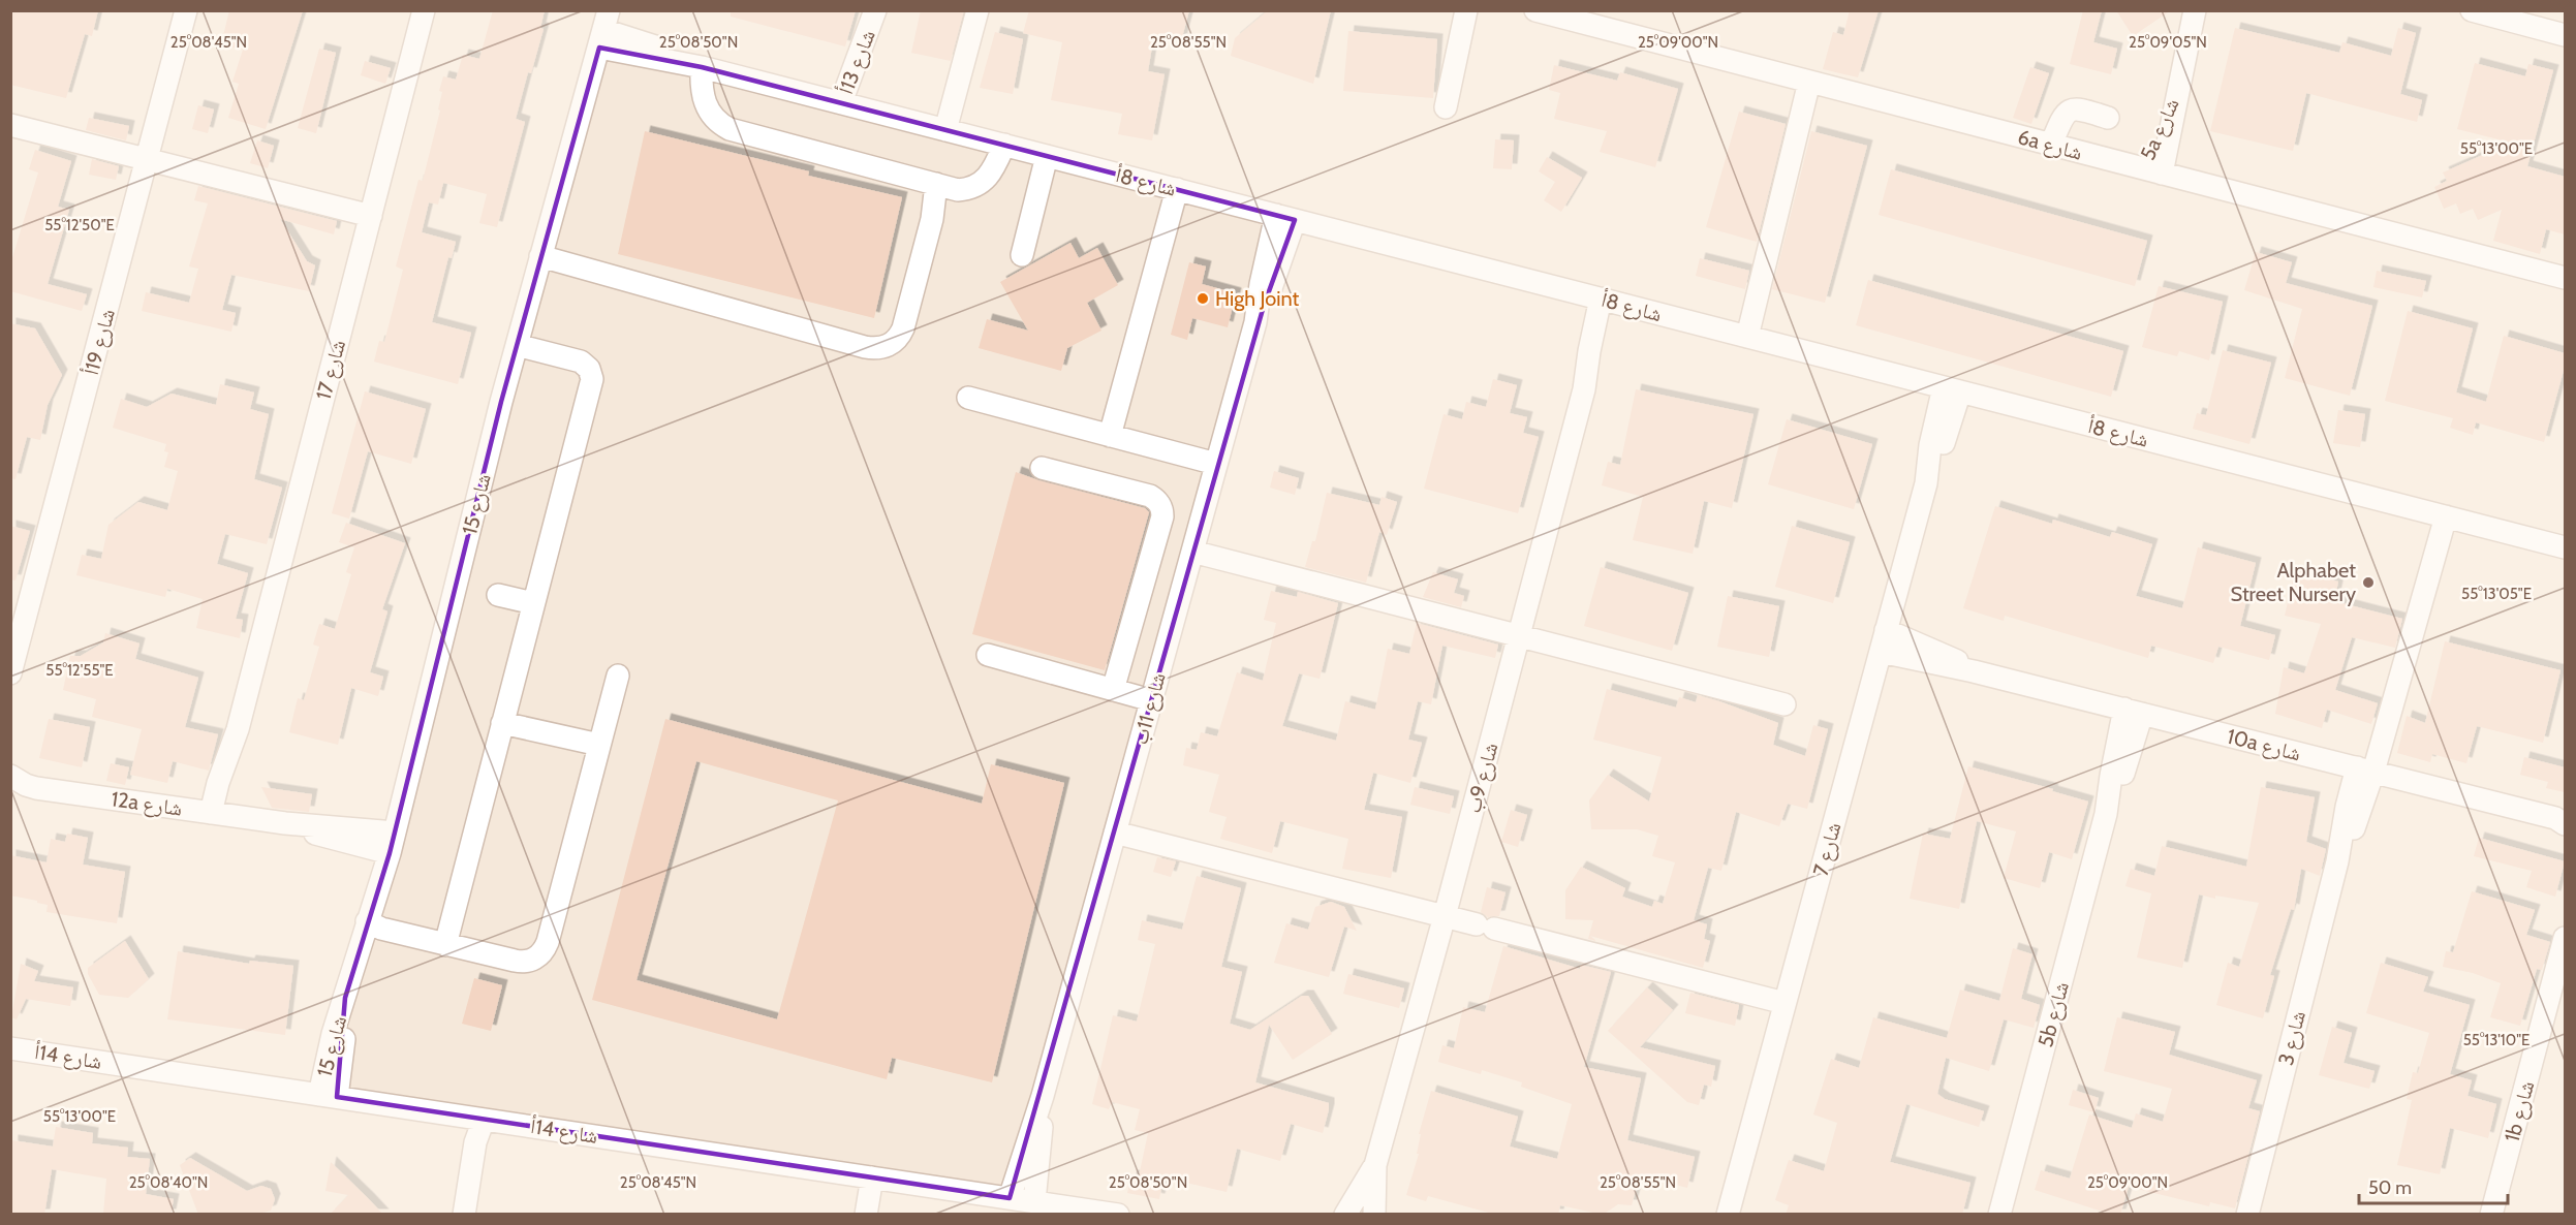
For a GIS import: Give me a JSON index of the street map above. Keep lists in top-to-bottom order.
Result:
{
  "streets": {
    "street": [
      "شارع 13أ",
      "5a شارع",
      "6a شارع",
      "شارع 8أ",
      "شارع 19أ",
      "شارع 17",
      "شارع 15",
      "شارع 11ب",
      "10a شارع",
      "شارع 9ب",
      "12a شارع",
      "شارع 7",
      "5b شارع",
      "شارع 3",
      "شارع 14أ",
      "1b شارع"
    ]
  },
  "crossings": [
    ["شارع 13أ", "شارع 8أ"],
    ["5a شارع", "6a شارع"],
    ["شارع 8أ", "شارع 15"],
    ["شارع 8أ", "شارع 11ب"],
    ["شارع 8أ", "شارع 9ب"],
    ["شارع 8أ", "شارع 7"],
    ["شارع 8أ", "شارع 3"],
    ["شارع 17", "12a شارع"],
    ["شارع 15", "12a شارع"],
    ["شارع 15", "شارع 14أ"],
    ["شارع 11ب", "شارع 14أ"],
    ["10a شارع", "شارع 7"],
    ["10a شارع", "5b شارع"],
    ["10a شارع", "شارع 3"]
  ],
  "places": ["High Joint", "Alphabet Street Nursery"],
  "scale_bar": "50 m",
  "coordinates": [
    "25°08'45\"N",
    "25°08'50\"N",
    "25°08'55\"N",
    "25°09'00\"N",
    "25°09'05\"N",
    "55°13'00\"E",
    "55°12'50\"E",
    "55°13'05\"E",
    "55°12'55\"E",
    "55°13'10\"E",
    "25°08'40\"N"
  ]
}
